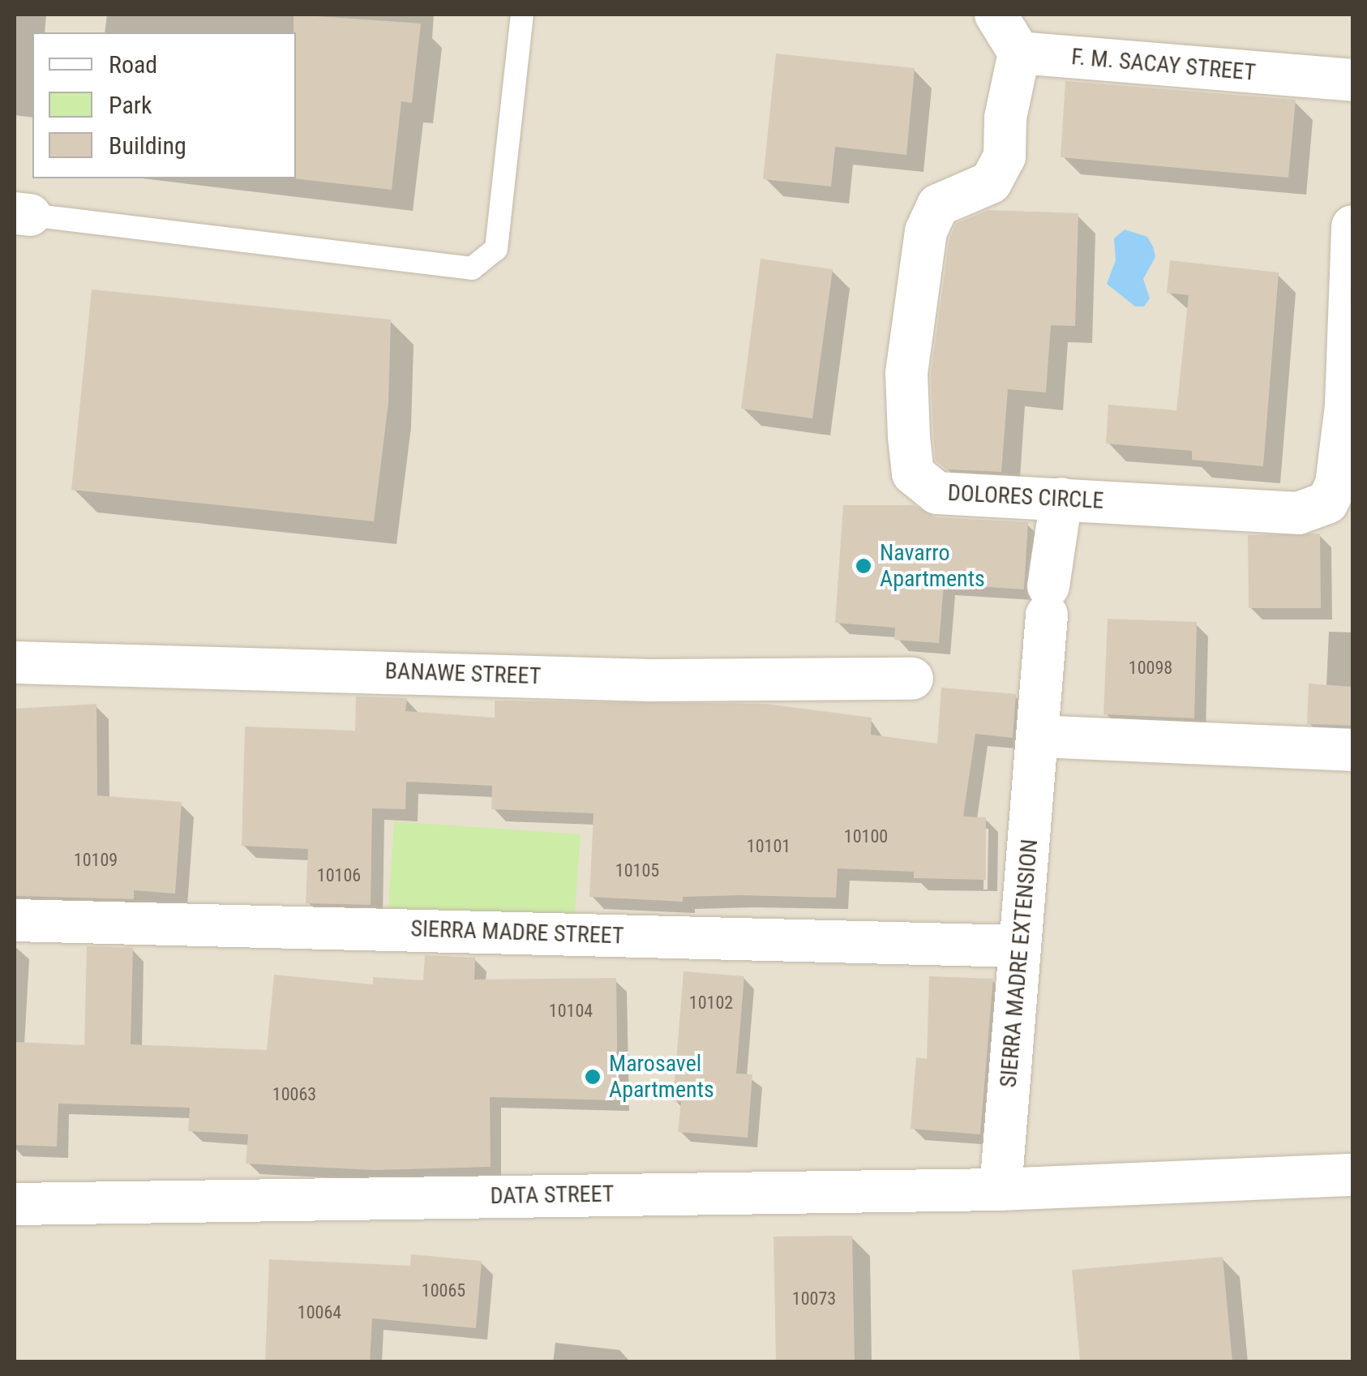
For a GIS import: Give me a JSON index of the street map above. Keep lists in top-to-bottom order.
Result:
{
  "streets": {
    "street": [
      "F. M. SACAY STREET",
      "DOLORES CIRCLE",
      "BANAWE STREET",
      "SIERRA MADRE STREET",
      "SIERRA MADRE EXTENSION",
      "DATA STREET"
    ]
  },
  "crossings": [
    ["F. M. SACAY STREET", "DOLORES CIRCLE"],
    ["DOLORES CIRCLE", "SIERRA MADRE EXTENSION"],
    ["SIERRA MADRE STREET", "SIERRA MADRE EXTENSION"],
    ["SIERRA MADRE EXTENSION", "DATA STREET"]
  ],
  "places": ["Navarro Apartments", "Marosavel Apartments"],
  "house_numbers": [
    "10098",
    "10100",
    "10101",
    "10109",
    "10105",
    "10106",
    "10102",
    "10104",
    "10063",
    "10065",
    "10073",
    "10064"
  ],
  "legend": ["Road", "Park", "Building"]
}
